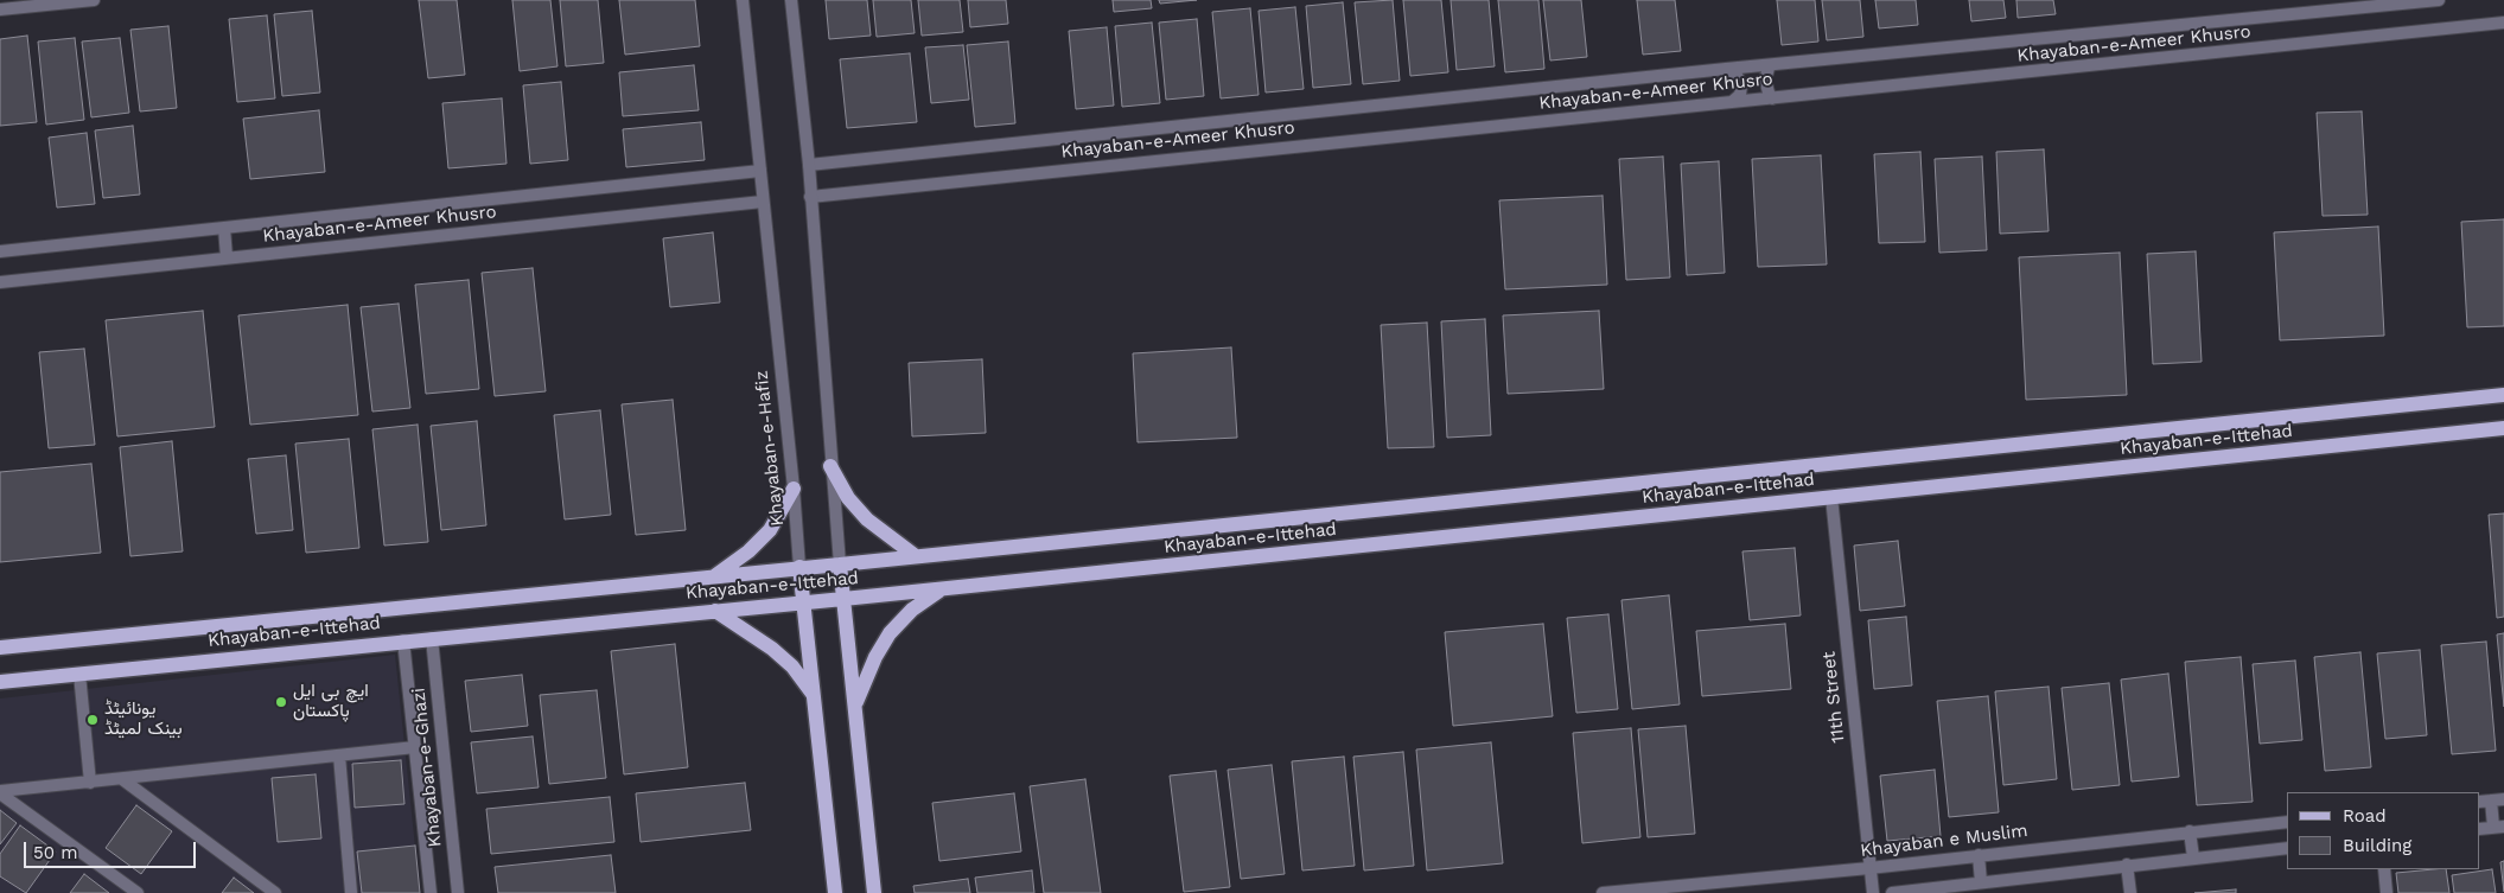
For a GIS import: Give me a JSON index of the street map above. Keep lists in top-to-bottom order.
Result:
{
  "streets": {
    "main road": ["Khayaban-e-Ittehad", "Khayaban-e-Hafiz"],
    "street": [
      "Khayaban-e-Ameer Khusro",
      "11th Street",
      "Khayaban-e-Ghazi",
      "Khayaban e Muslim"
    ]
  },
  "crossings": [
    ["Khayaban-e-Ameer Khusro", "Khayaban-e-Hafiz"],
    ["Khayaban-e-Ittehad", "Khayaban-e-Hafiz"],
    ["Khayaban-e-Ittehad", "11th Street"],
    ["Khayaban-e-Ittehad", "Khayaban-e-Ghazi"],
    ["11th Street", "Khayaban e Muslim"]
  ],
  "places": ["ایچ بی ایل پاکستان", "یونائیٹڈ بینک لمیٹڈ"],
  "legend": ["Road", "Building"],
  "scale_bar": "50 m"
}
